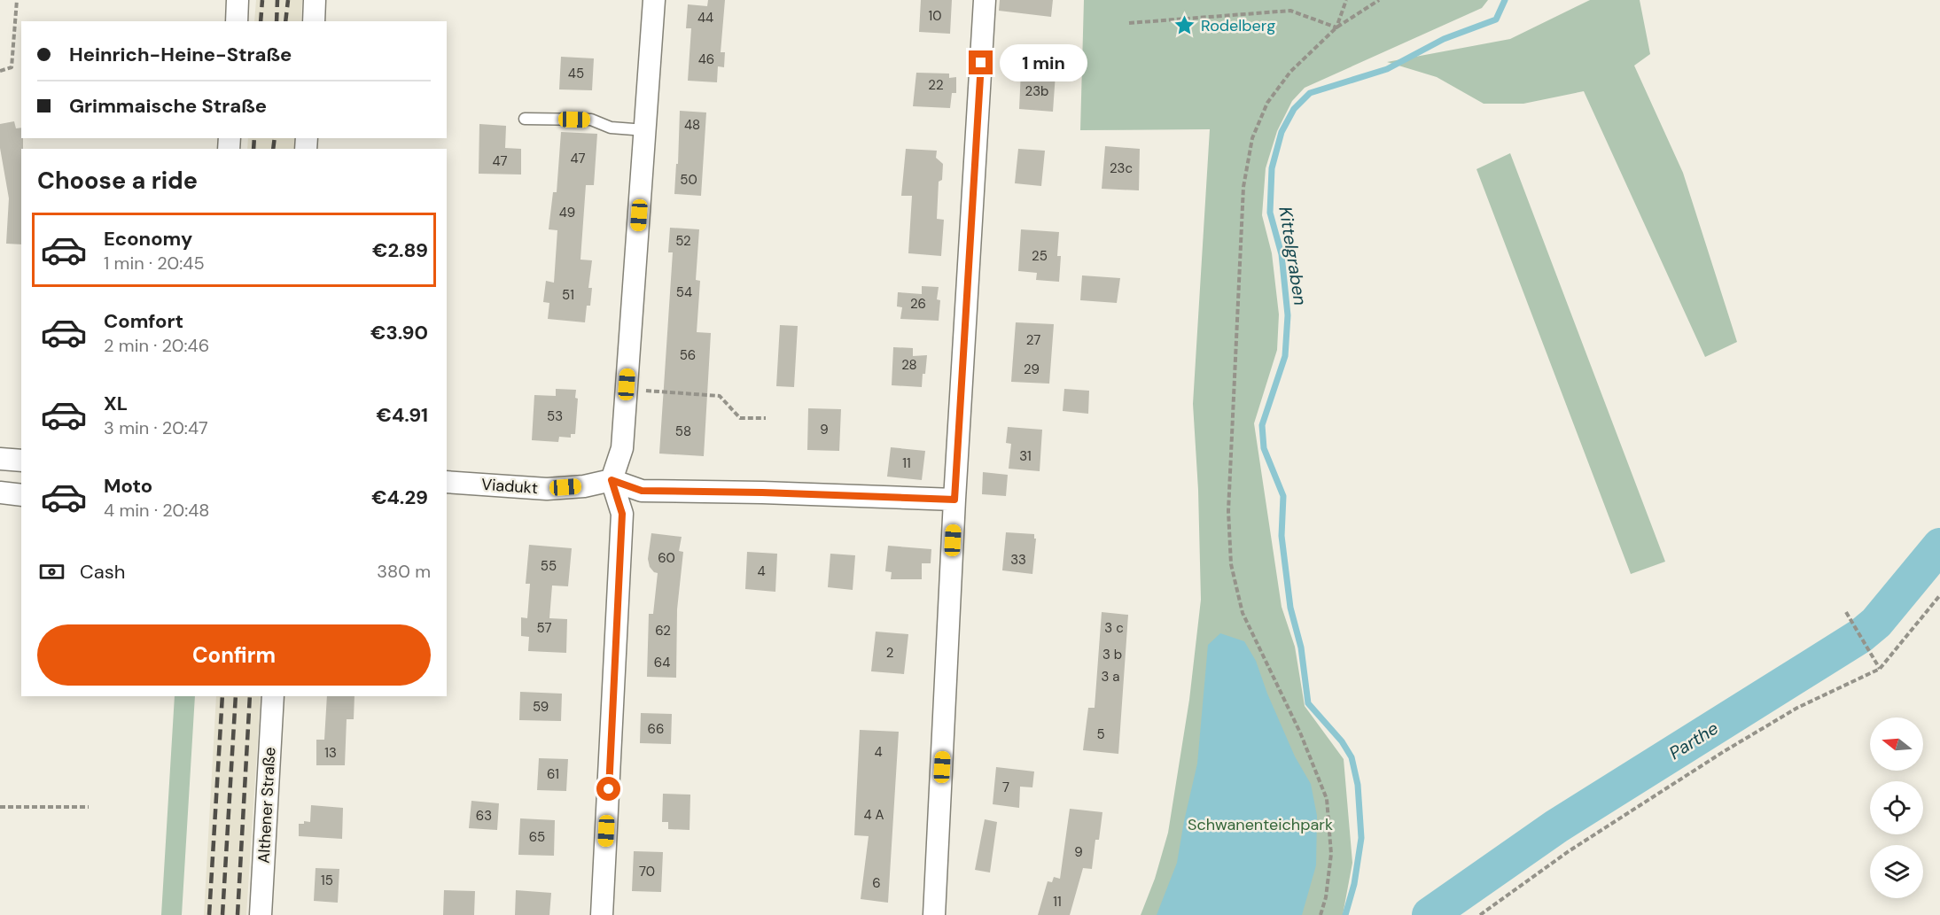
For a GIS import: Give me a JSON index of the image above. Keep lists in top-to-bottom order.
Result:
{
  "streets": {
    "street": ["Viadukt", "Althener Straße"]
  },
  "water": ["Kittelgraben", "Parthe"],
  "parks": ["Schwanenteichpark"],
  "places": {
    "place": ["Rodelberg"]
  },
  "house_numbers": [
    "10",
    "44",
    "46",
    "45",
    "22",
    "23b",
    "48",
    "47",
    "47",
    "23c",
    "50",
    "49",
    "52",
    "25",
    "54",
    "51",
    "26",
    "27",
    "56",
    "28",
    "29",
    "53",
    "9",
    "58",
    "31",
    "11",
    "60",
    "33",
    "55",
    "4",
    "57",
    "3 c",
    "62",
    "2",
    "3 b",
    "64",
    "3 a",
    "59",
    "66",
    "5",
    "4",
    "13",
    "61",
    "7",
    "4 A",
    "63",
    "65",
    "9",
    "70",
    "15",
    "6",
    "11"
  ],
  "north": "left",
  "page": {
    "banner": ["Heinrich-Heine-Straße", "Grimmaische Straße"],
    "bubble": "1 min",
    "heading": "Choose a ride",
    "list": [
      {
        "name": "Economy",
        "note": "1 min · 20:45",
        "value": "€2.89"
      },
      {
        "name": "Comfort",
        "note": "2 min · 20:46",
        "value": "€3.90"
      },
      {
        "name": "XL",
        "note": "3 min · 20:47",
        "value": "€4.91"
      },
      {
        "name": "Moto",
        "note": "4 min · 20:48",
        "value": "€4.29"
      }
    ],
    "pay": ["Cash", "380 m"],
    "buttons": "Confirm"
  }
}
